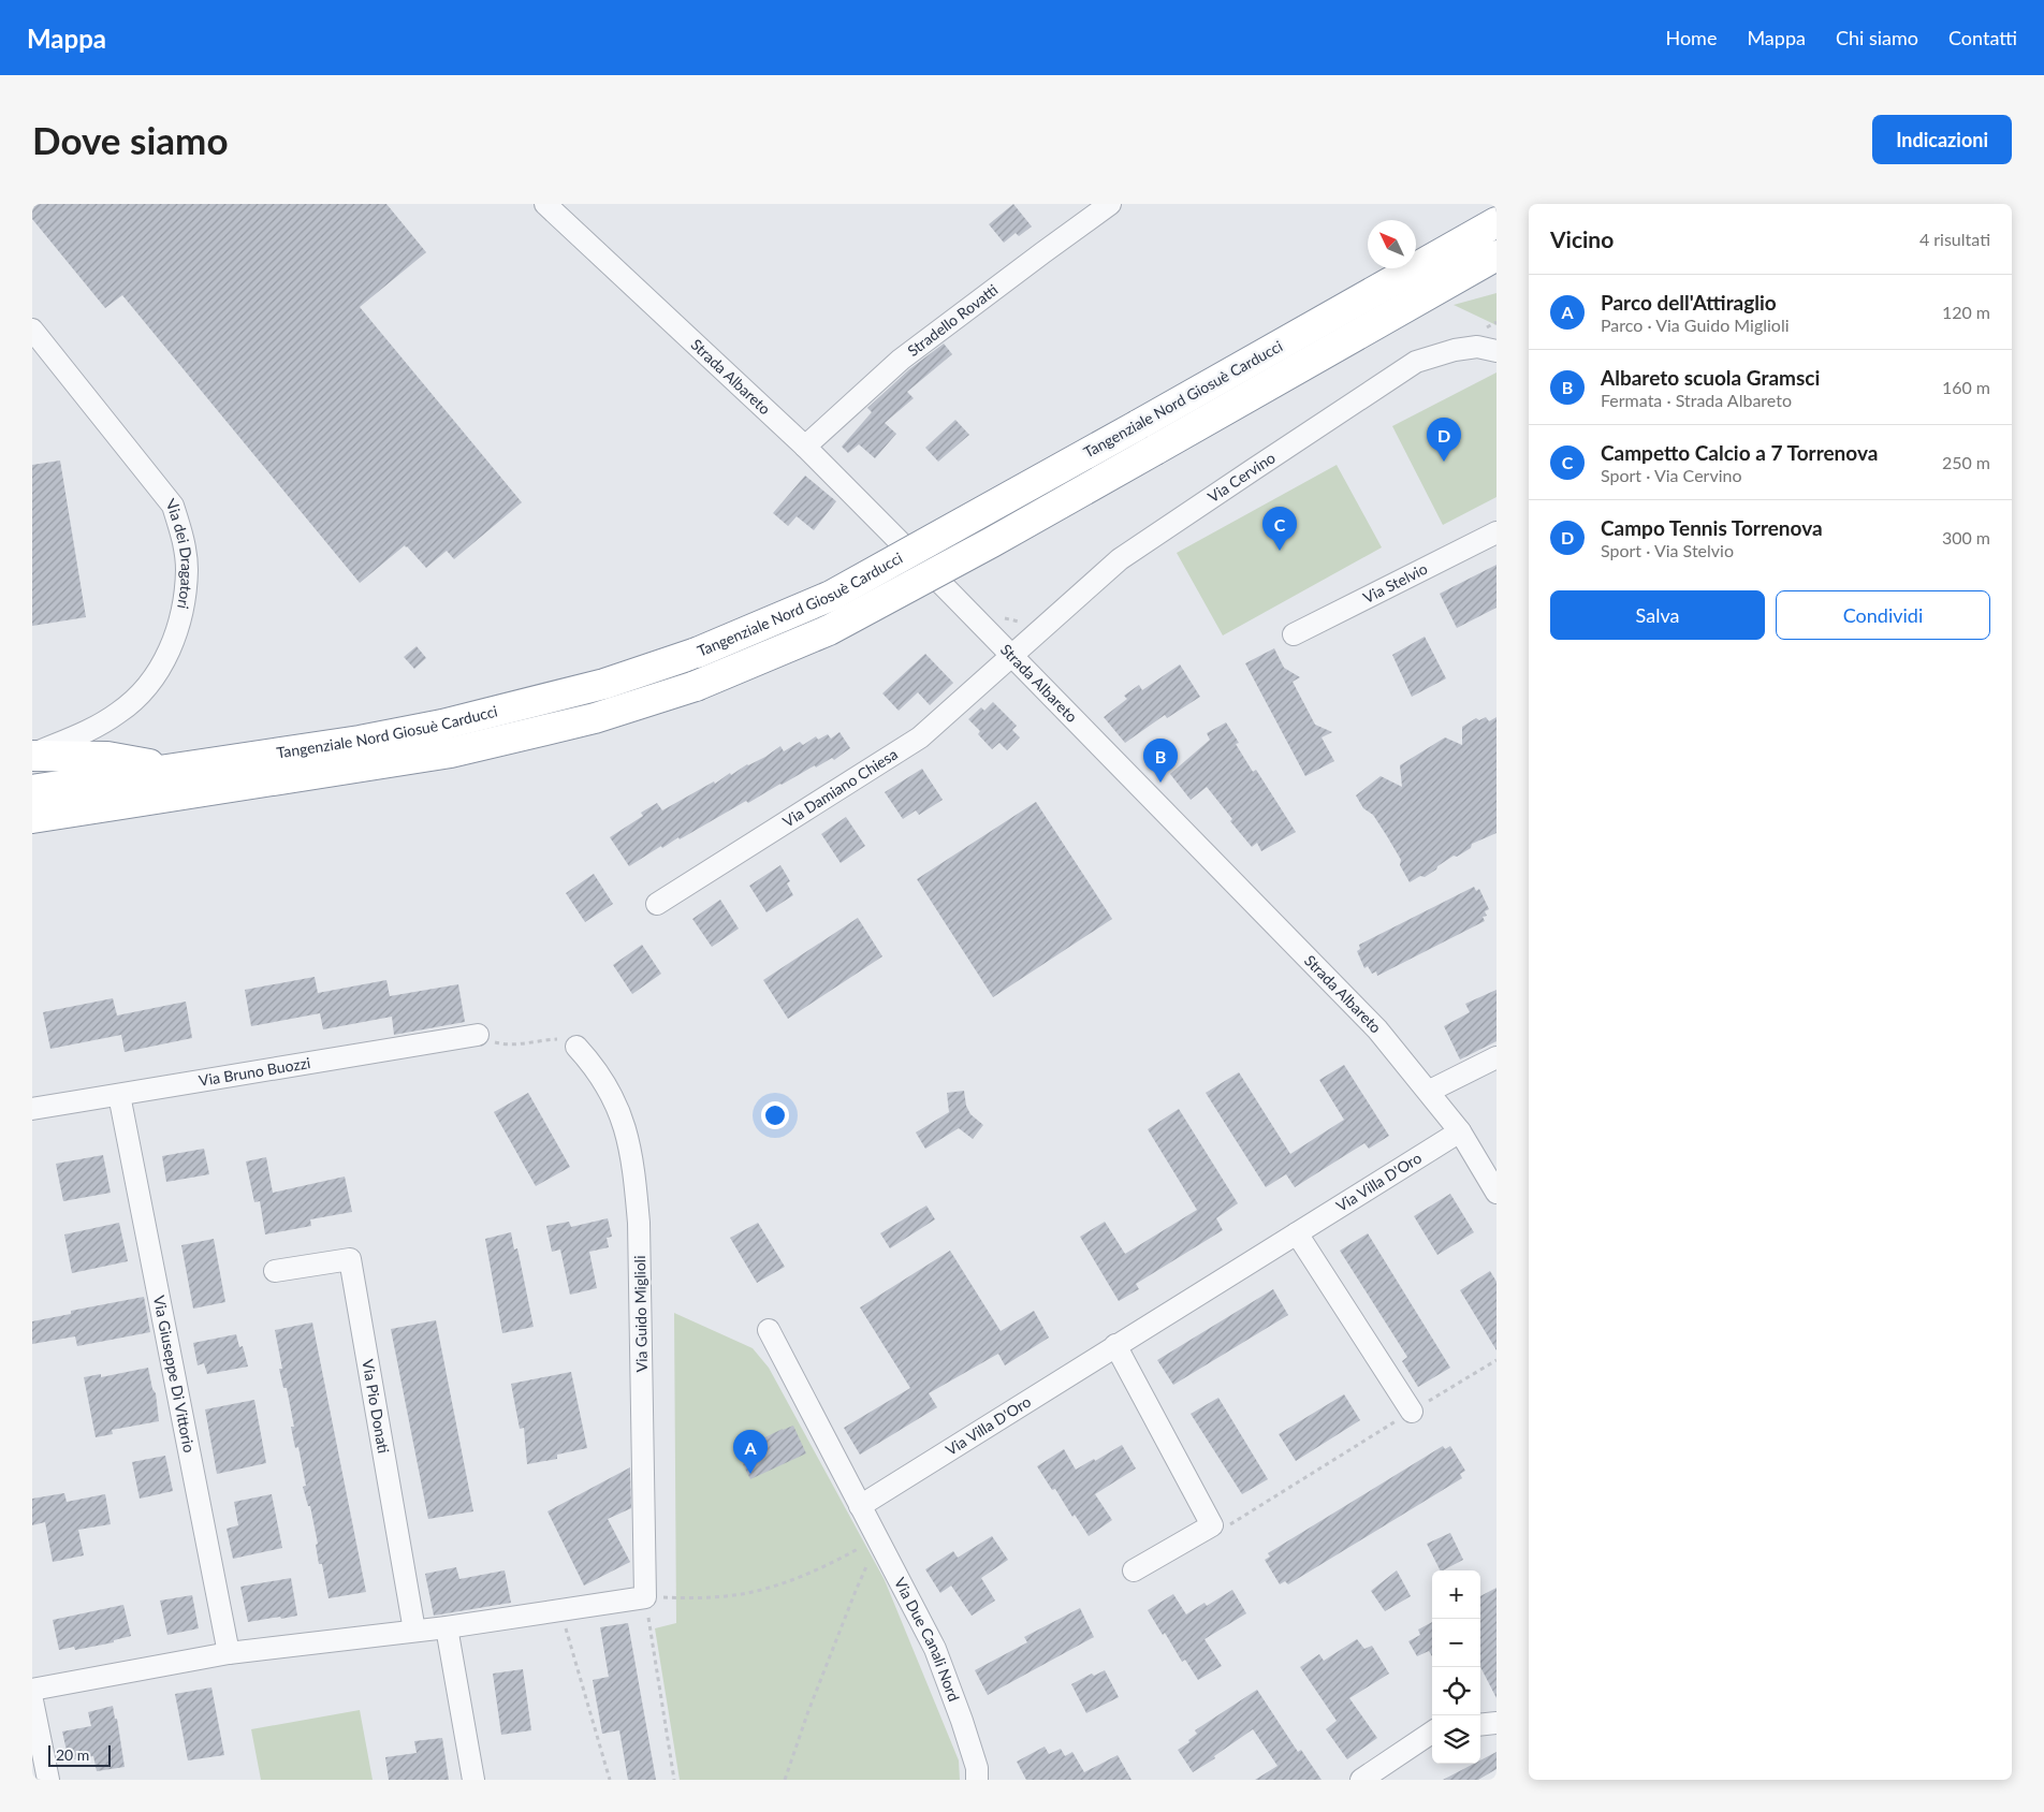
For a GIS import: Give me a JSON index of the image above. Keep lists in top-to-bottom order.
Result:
{
  "streets": {
    "highway": ["Tangenziale Nord Giosuè Carducci"],
    "street": [
      "Stradello Rovatti",
      "Strada Albareto",
      "Via Cervino",
      "Via dei Dragatori",
      "Via Stelvio",
      "Via Damiano Chiesa",
      "Via Bruno Buozzi",
      "Via Villa D'Oro",
      "Via Guido Miglioli",
      "Via Giuseppe Di Vittorio",
      "Via Pio Donati",
      "Via Due Canali Nord"
    ]
  },
  "crossings": [
    ["Stradello Rovatti", "Strada Albareto"],
    ["Strada Albareto", "Via Cervino"],
    ["Strada Albareto", "Via Damiano Chiesa"],
    ["Strada Albareto", "Via Villa D'Oro"],
    ["Via Cervino", "Via Damiano Chiesa"],
    ["Via Bruno Buozzi", "Via Giuseppe Di Vittorio"],
    ["Via Villa D'Oro", "Via Due Canali Nord"]
  ],
  "scale_bar": "20 m",
  "north": "top left",
  "page": {
    "header": "Mappa",
    "nav": [
      "Home",
      "Mappa",
      "Chi siamo",
      "Contatti"
    ],
    "buttons": [
      "Indicazioni",
      ["Salva", "Condividi"]
    ],
    "title": "Dove siamo",
    "heading": ["Vicino", "4 risultati"],
    "list": [
      {
        "mark": "A",
        "name": "Parco dell'Attiraglio",
        "note": "Parco · Via Guido Miglioli",
        "value": "120 m"
      },
      {
        "mark": "B",
        "name": "Albareto scuola Gramsci",
        "note": "Fermata · Strada Albareto",
        "value": "160 m"
      },
      {
        "mark": "C",
        "name": "Campetto Calcio a 7 Torrenova",
        "note": "Sport · Via Cervino",
        "value": "250 m"
      },
      {
        "mark": "D",
        "name": "Campo Tennis Torrenova",
        "note": "Sport · Via Stelvio",
        "value": "300 m"
      }
    ],
    "pins": [
      "D",
      "C",
      "B",
      "A"
    ],
    "map_buttons": ["+", "−"],
    "scale": "20 m"
  }
}
